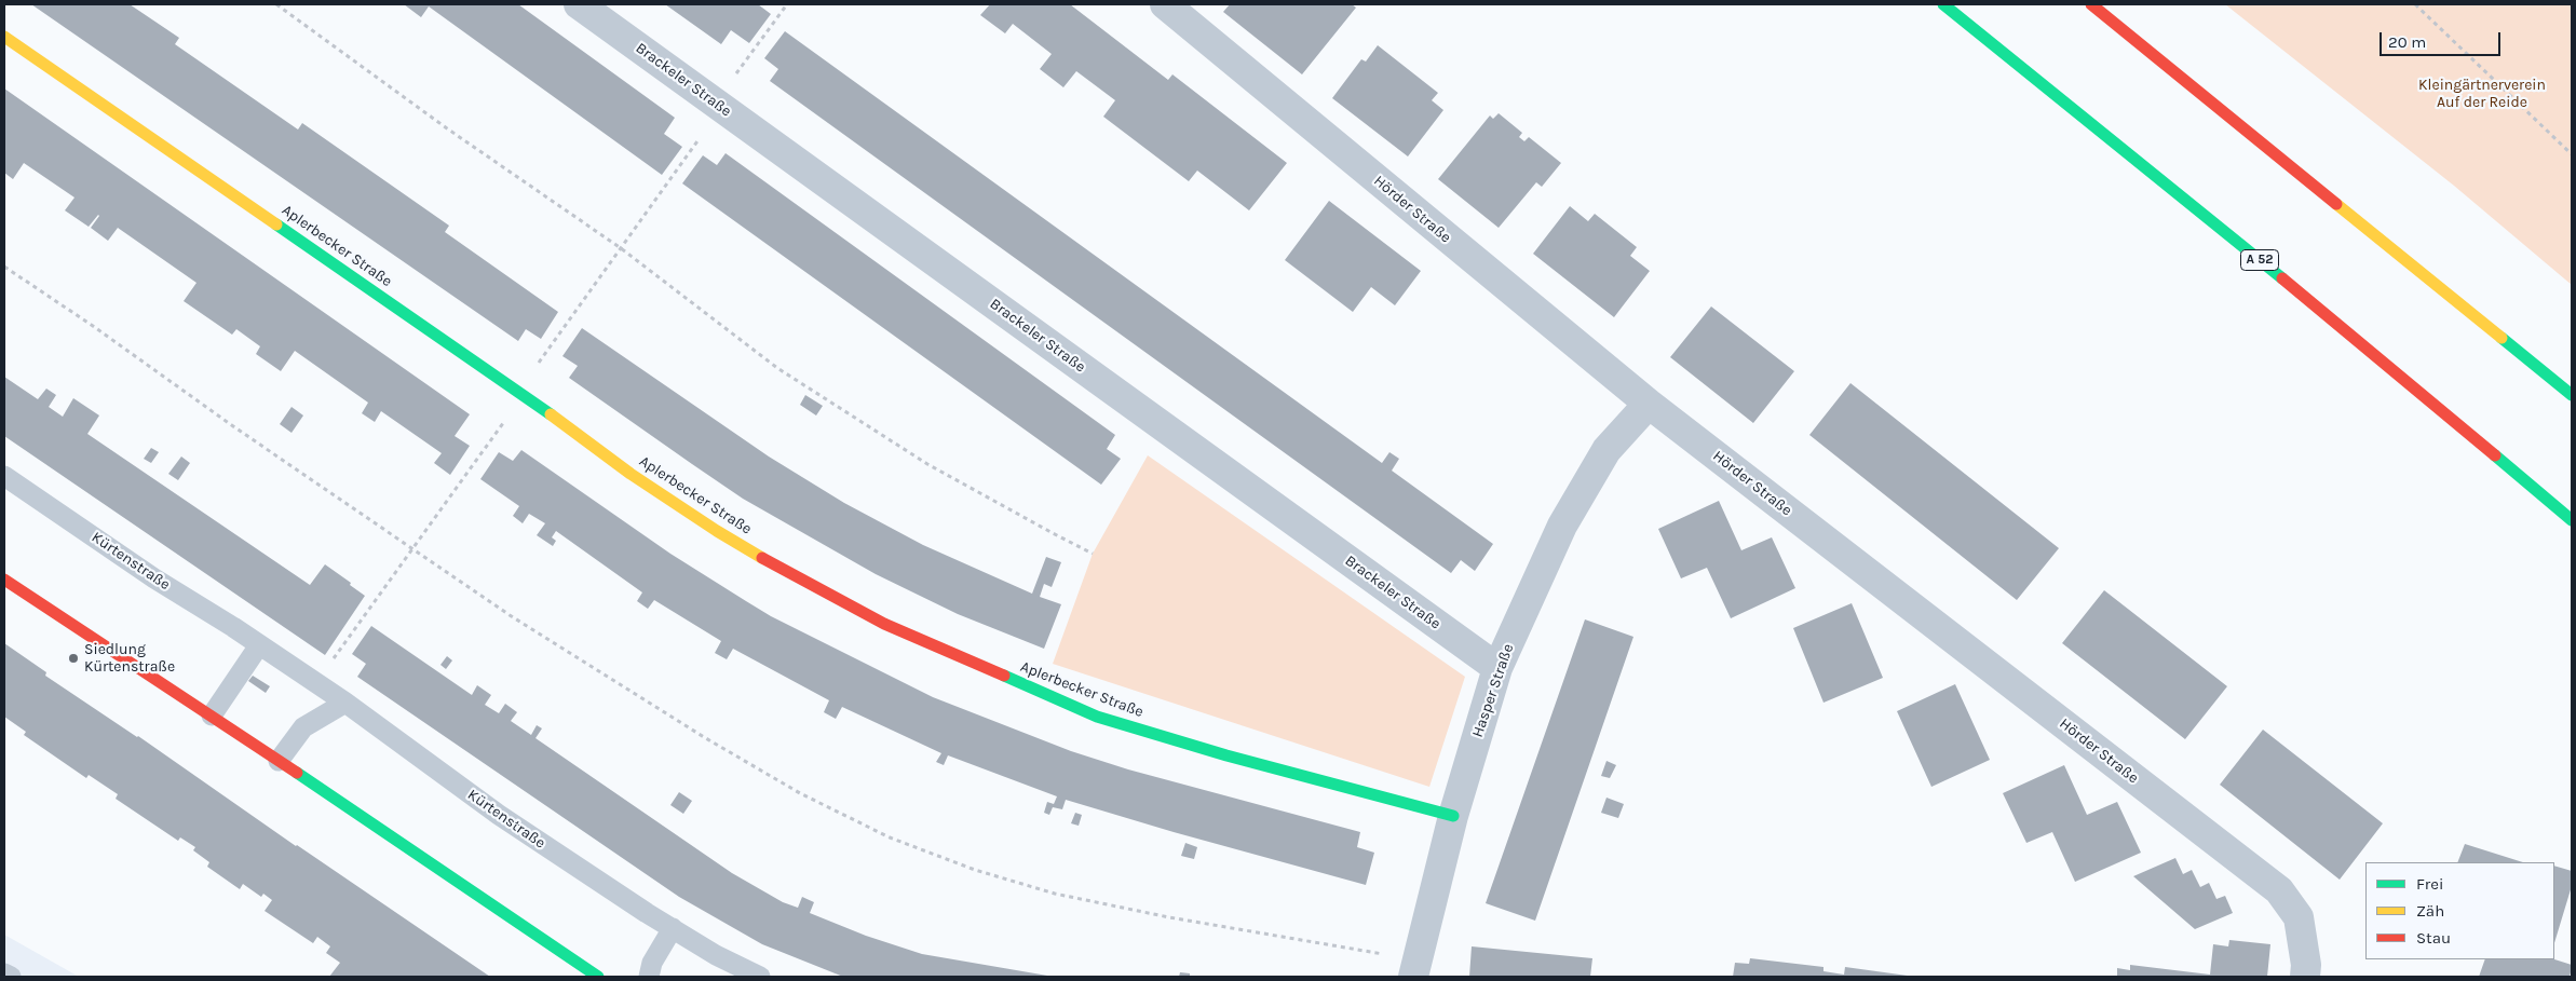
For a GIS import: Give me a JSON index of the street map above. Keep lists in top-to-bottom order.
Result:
{
  "streets": {
    "main road": ["Aplerbecker Straße", "A 52"],
    "street": ["Brackeler Straße", "Hörder Straße", "Hasper Straße"],
    "lane": ["Kürtenstraße"]
  },
  "crossings": [
    ["Brackeler Straße", "Hasper Straße"],
    ["Hörder Straße", "Hasper Straße"],
    ["Aplerbecker Straße", "Hasper Straße"]
  ],
  "parks": ["Kleingärtnerverein Auf der Reide"],
  "places": ["Siedlung Kürtenstraße"],
  "legend": ["Frei", "Zäh", "Stau"],
  "scale_bar": "20 m"
}
